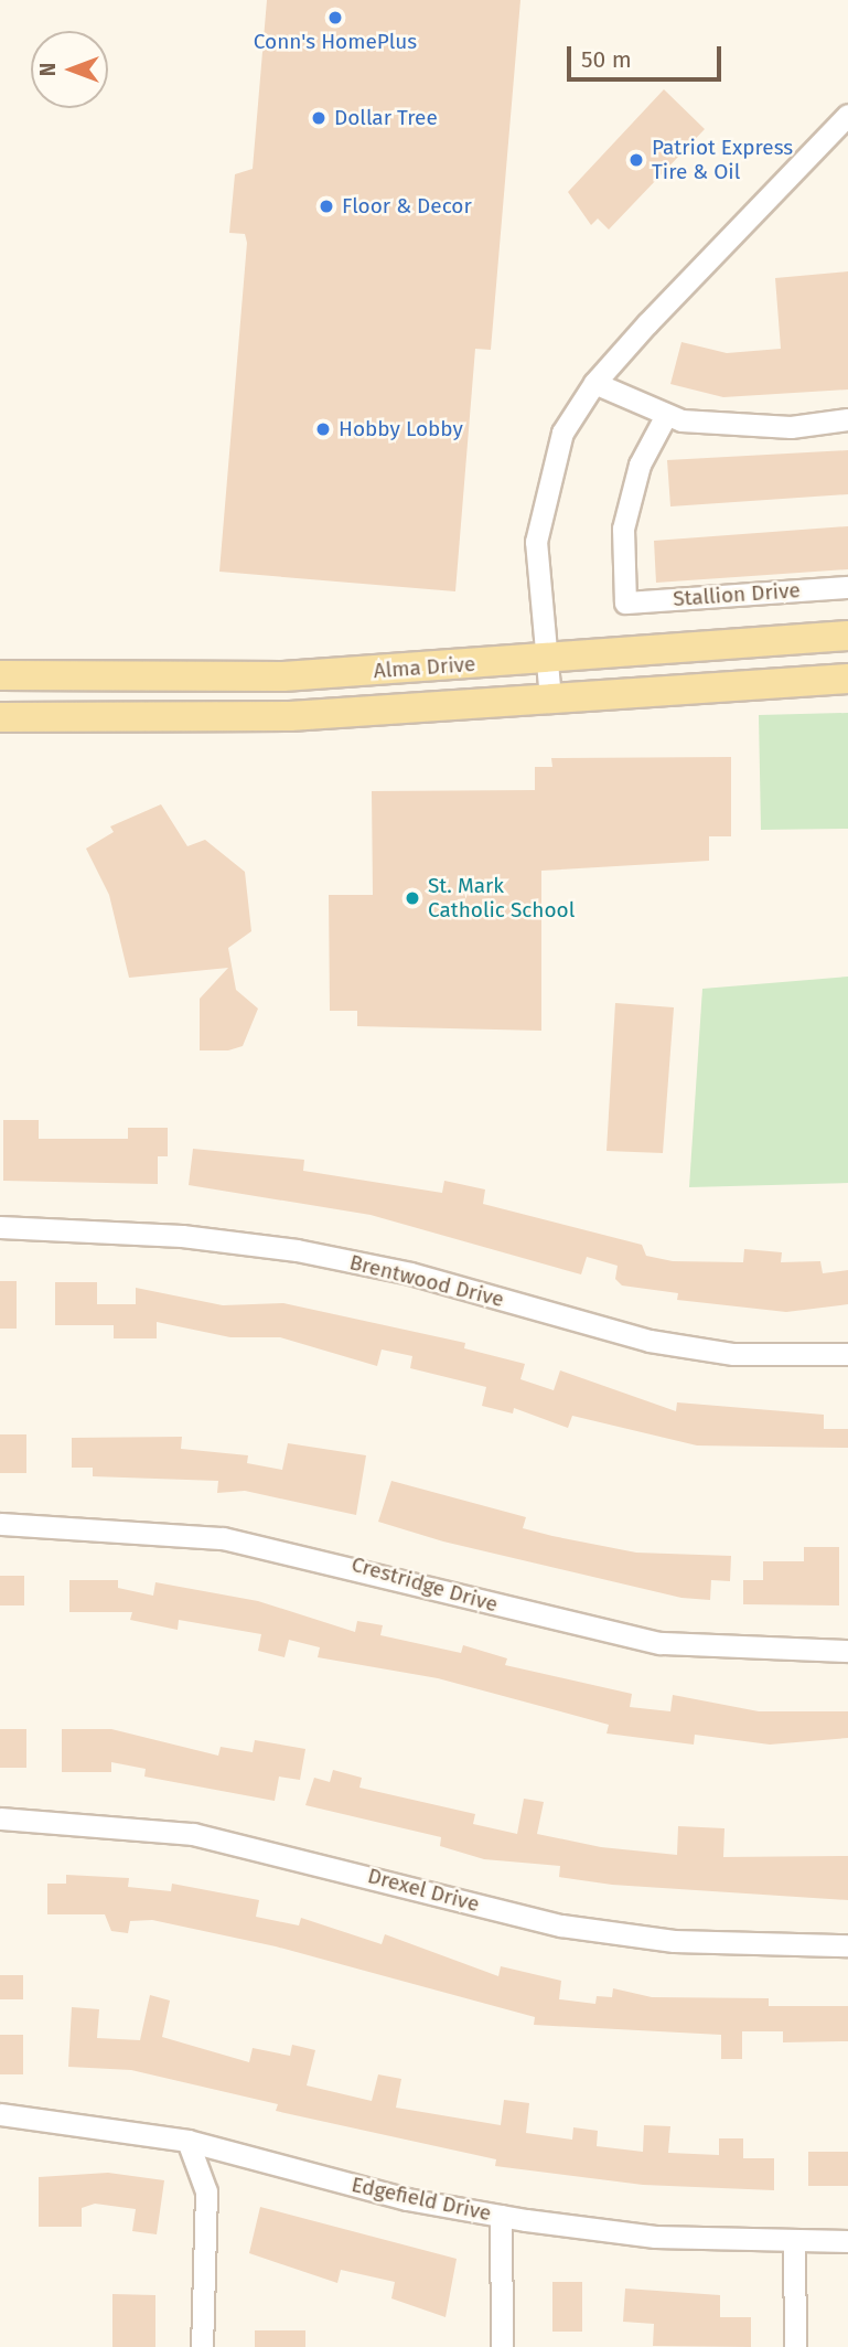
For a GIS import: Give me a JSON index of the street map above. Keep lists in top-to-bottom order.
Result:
{
  "streets": {
    "main road": ["Alma Drive"],
    "street": [
      "Stallion Drive",
      "Brentwood Drive",
      "Crestridge Drive",
      "Drexel Drive",
      "Edgefield Drive"
    ]
  },
  "places": [
    "Conn's HomePlus",
    "Dollar Tree",
    "Patriot Express Tire & Oil",
    "Floor & Decor",
    "Hobby Lobby",
    "St. Mark Catholic School"
  ],
  "scale_bar": "50 m",
  "north": "left"
}
